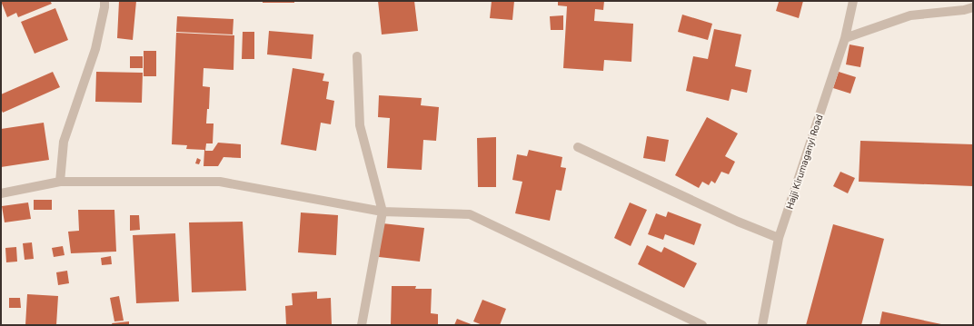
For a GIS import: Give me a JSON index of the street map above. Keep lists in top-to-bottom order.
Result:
{
  "streets": {
    "street": ["Hajji Kirumaganyi Road"]
  }
}
